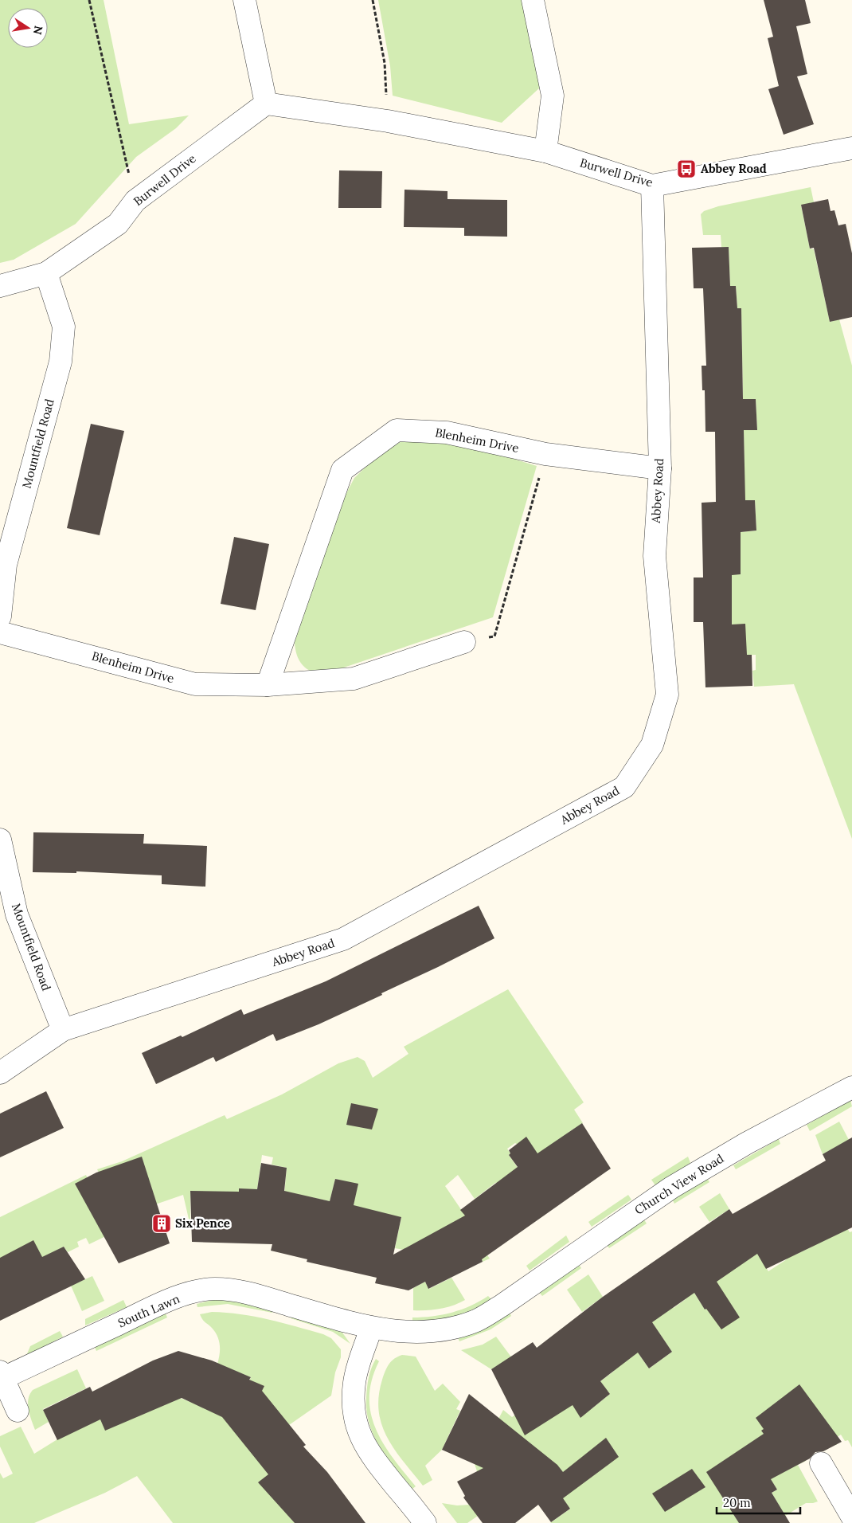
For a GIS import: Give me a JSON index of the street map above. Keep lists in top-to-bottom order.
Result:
{
  "streets": {
    "street": [
      "Burwell Drive",
      "Blenheim Drive",
      "Mountfield Road",
      "Abbey Road",
      "Church View Road",
      "South Lawn"
    ]
  },
  "crossings": [
    ["Burwell Drive", "Mountfield Road"],
    ["Burwell Drive", "Abbey Road"],
    ["Blenheim Drive", "Abbey Road"],
    ["Mountfield Road", "Abbey Road"],
    ["Church View Road", "South Lawn"]
  ],
  "places": {
    "bus stop": ["Abbey Road"],
    "building": ["Six Pence"]
  },
  "scale_bar": "20 m",
  "north": "right"
}
